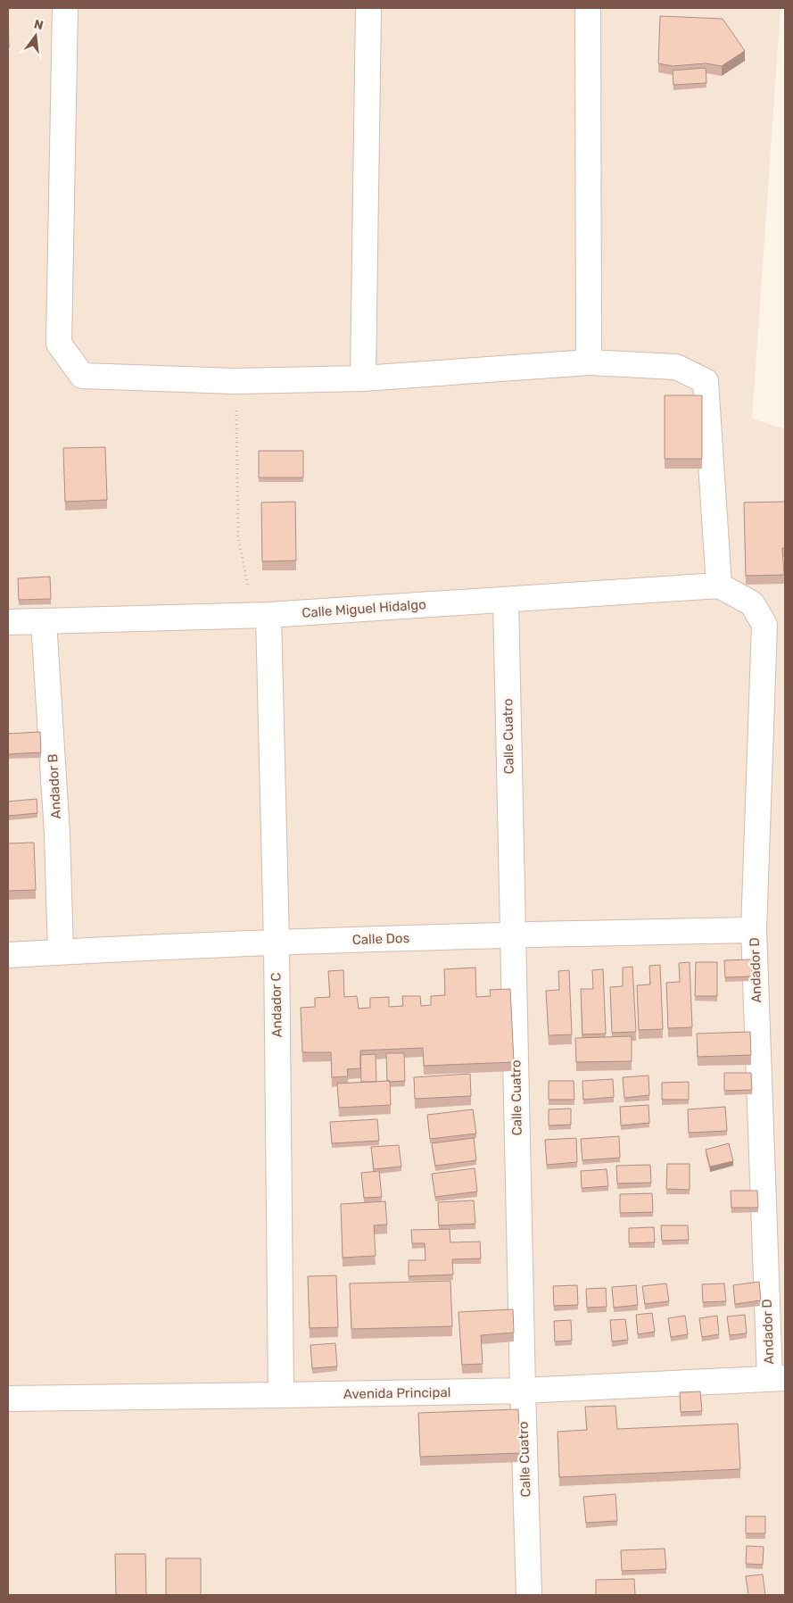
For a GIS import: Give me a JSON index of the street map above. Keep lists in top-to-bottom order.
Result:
{
  "streets": {
    "street": [
      "Calle Miguel Hidalgo",
      "Calle Cuatro",
      "Andador B",
      "Calle Dos",
      "Andador D",
      "Andador C",
      "Avenida Principal"
    ]
  },
  "crossings": [
    ["Calle Miguel Hidalgo", "Calle Cuatro"],
    ["Calle Miguel Hidalgo", "Andador B"],
    ["Calle Miguel Hidalgo", "Andador D"],
    ["Calle Miguel Hidalgo", "Andador C"],
    ["Calle Cuatro", "Calle Dos"],
    ["Calle Cuatro", "Avenida Principal"],
    ["Andador B", "Calle Dos"],
    ["Calle Dos", "Andador D"],
    ["Calle Dos", "Andador C"],
    ["Andador D", "Avenida Principal"],
    ["Andador C", "Avenida Principal"]
  ],
  "north": "top"
}
